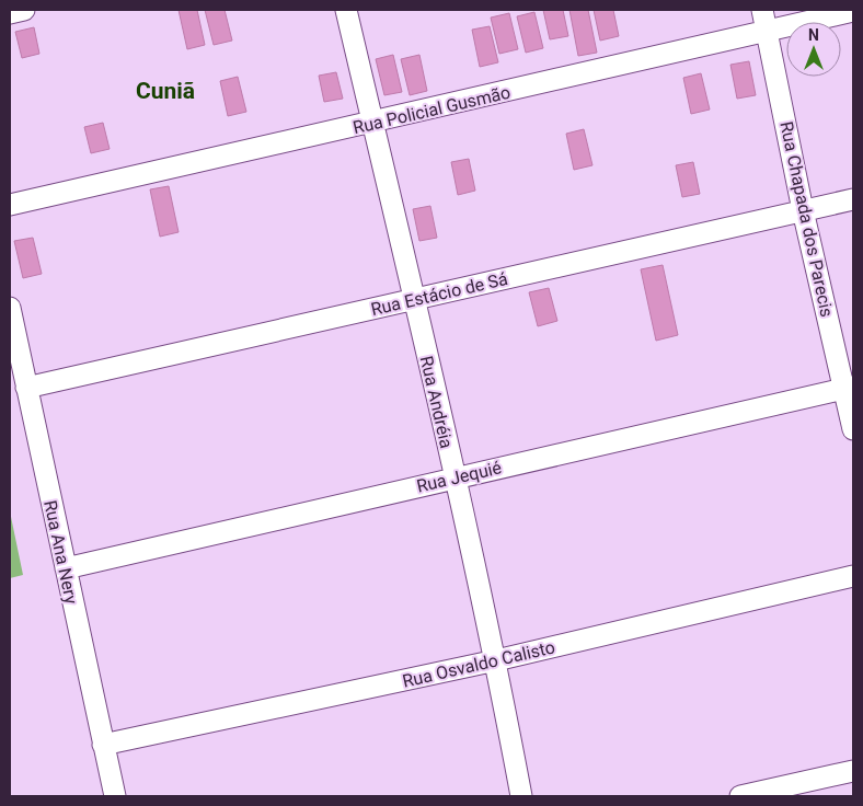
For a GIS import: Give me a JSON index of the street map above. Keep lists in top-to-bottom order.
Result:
{
  "streets": {
    "street": [
      "Rua Policial Gusmão",
      "Rua Chapada dos Parecis",
      "Rua Estácio de Sá",
      "Rua Andréia",
      "Rua Jequié",
      "Rua Ana Nery",
      "Rua Osvaldo Calisto"
    ]
  },
  "crossings": [
    ["Rua Policial Gusmão", "Rua Chapada dos Parecis"],
    ["Rua Policial Gusmão", "Rua Andréia"],
    ["Rua Chapada dos Parecis", "Rua Estácio de Sá"],
    ["Rua Chapada dos Parecis", "Rua Jequié"],
    ["Rua Estácio de Sá", "Rua Andréia"],
    ["Rua Estácio de Sá", "Rua Ana Nery"],
    ["Rua Andréia", "Rua Jequié"],
    ["Rua Andréia", "Rua Osvaldo Calisto"],
    ["Rua Jequié", "Rua Ana Nery"],
    ["Rua Ana Nery", "Rua Osvaldo Calisto"]
  ],
  "districts": ["Cuniã"],
  "north": "top"
}
